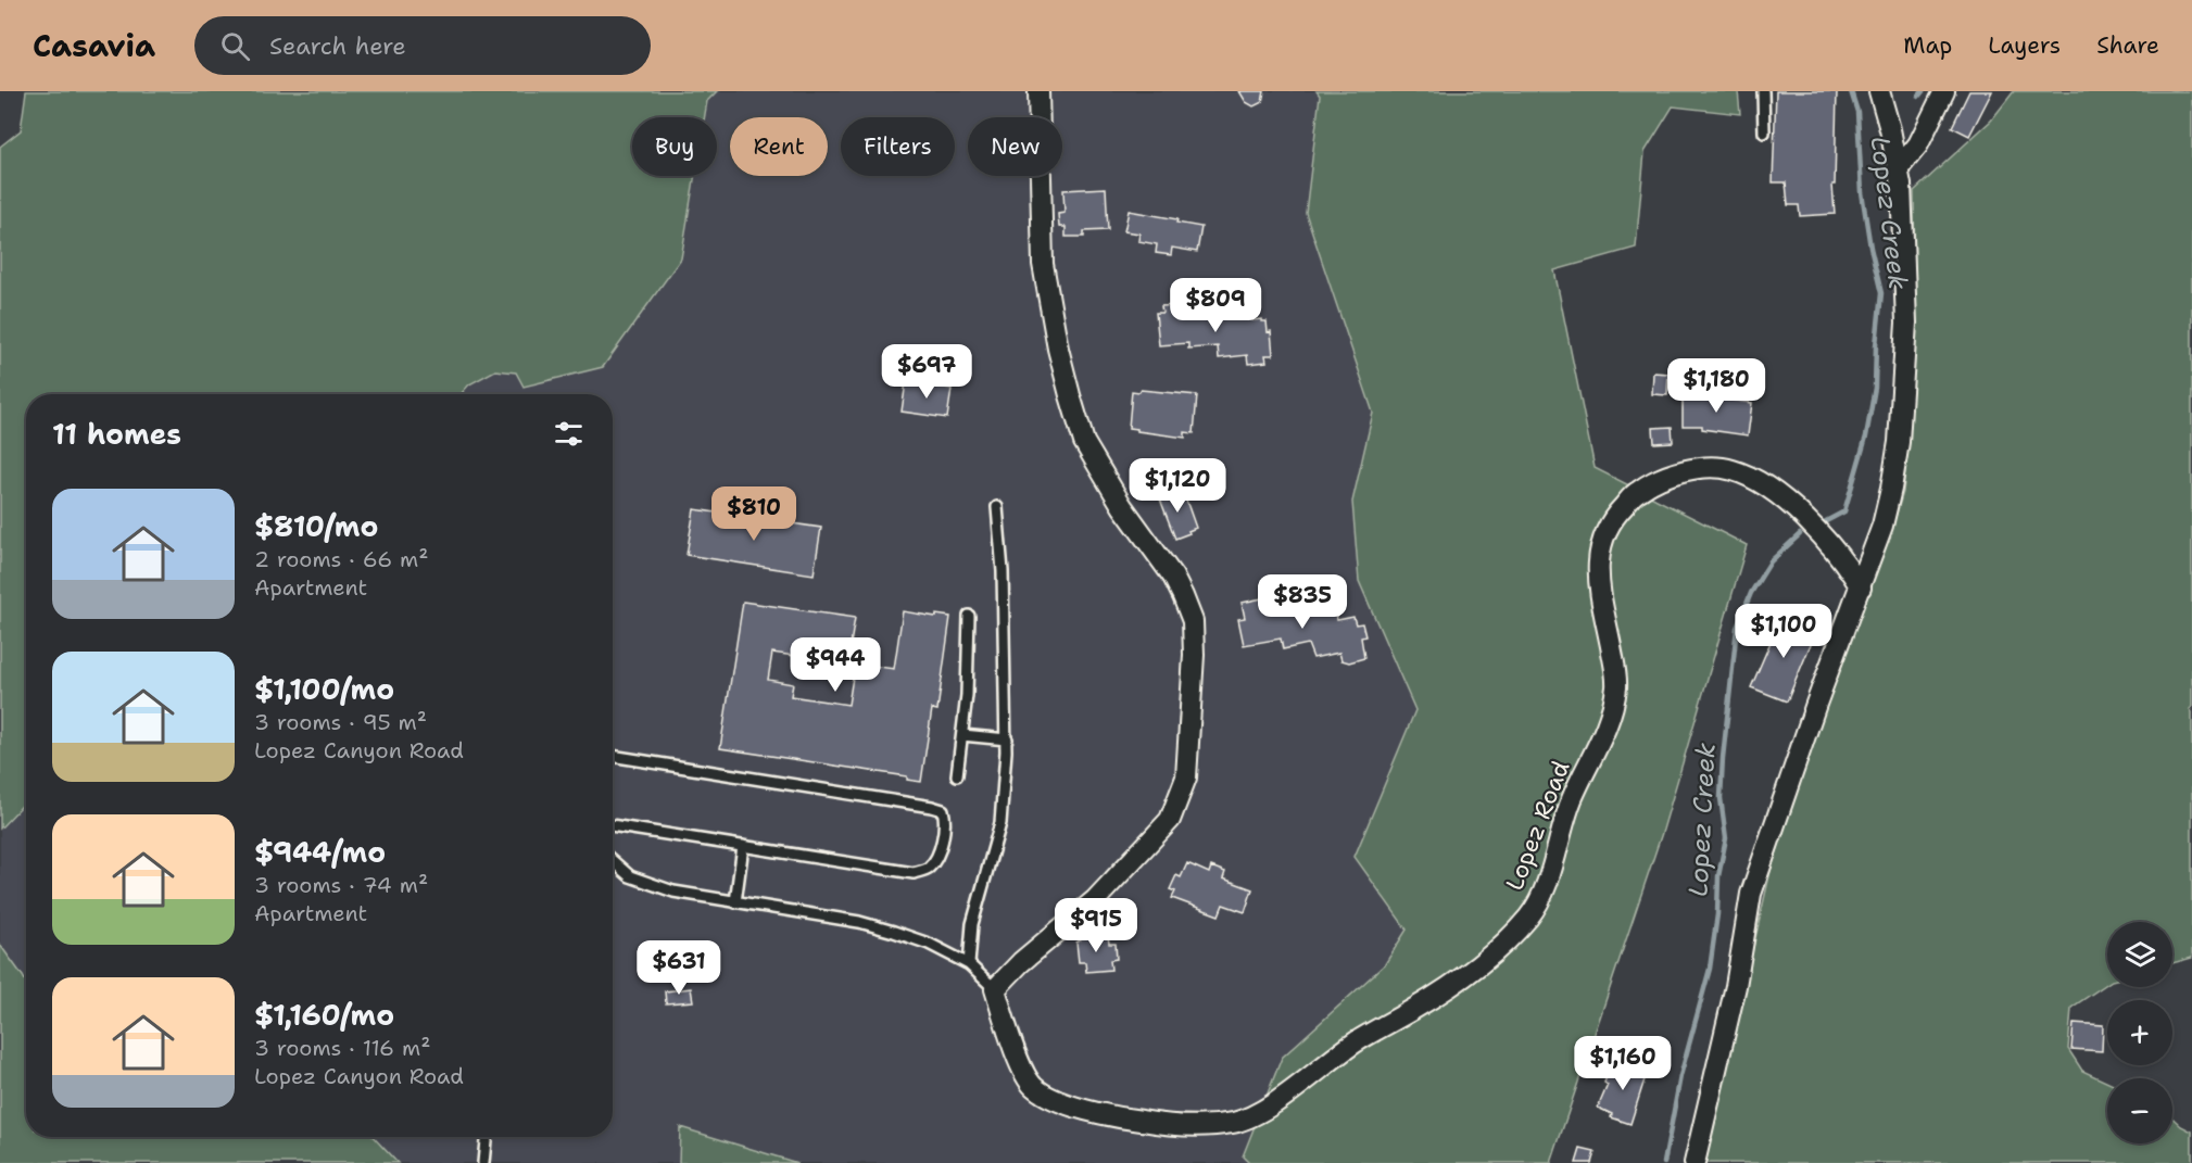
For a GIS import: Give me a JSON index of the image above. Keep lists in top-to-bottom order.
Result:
{
  "streets": {
    "street": ["Lopez Road"]
  },
  "water": ["Lopez Creek"],
  "page": {
    "header": "Casavia",
    "search": "Search here",
    "nav": ["Map", "Layers", "Share"],
    "chip": [
      "Buy",
      "Rent",
      "Filters",
      "New"
    ],
    "price": [
      "$809",
      "$697",
      "$1,180",
      "$1,120",
      "$810",
      "$835",
      "$1,100",
      "$944",
      "$915",
      "$631",
      "$1,160"
    ],
    "heading": "11 homes",
    "list": [
      {
        "name": "$810/mo",
        "note": "2 rooms · 66 m² · Apartment"
      },
      {
        "name": "$1,100/mo",
        "note": "3 rooms · 95 m² · Lopez Canyon Road"
      },
      {
        "name": "$944/mo",
        "note": "3 rooms · 74 m² · Apartment"
      },
      {
        "name": "$1,160/mo",
        "note": "3 rooms · 116 m² · Lopez Canyon Road"
      }
    ],
    "map_buttons": ["+", "−"]
  }
}
